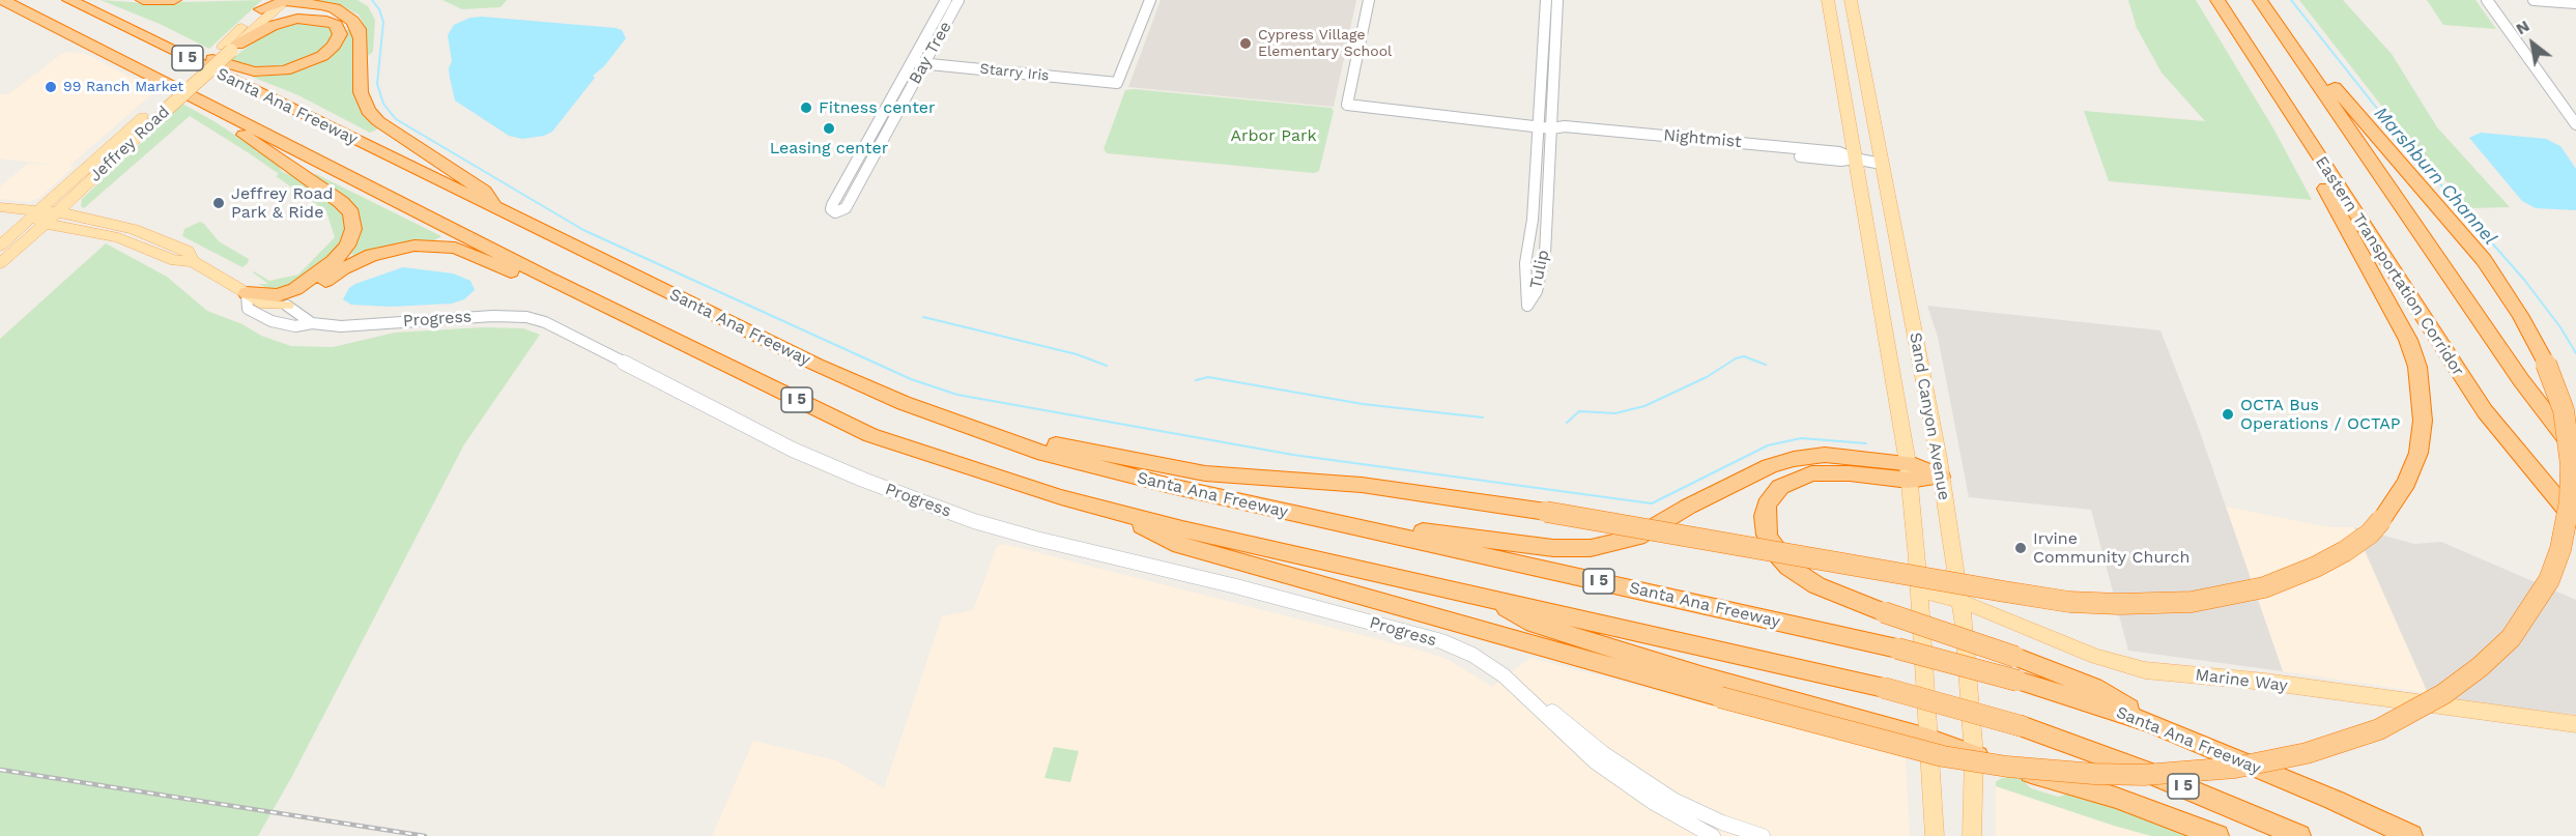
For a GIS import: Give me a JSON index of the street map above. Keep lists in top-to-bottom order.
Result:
{
  "streets": {
    "highway": ["I 5", "Santa Ana Freeway", "Eastern Transportation Corridor"],
    "main road": ["Jeffrey Road", "Sand Canyon Avenue", "Marine Way"],
    "street": [
      "Bay Tree",
      "Starry Iris",
      "Nightmist",
      "Tulip",
      "Progress"
    ]
  },
  "crossings": [
    ["Bay Tree", "Starry Iris"],
    ["Nightmist", "Tulip"],
    ["Nightmist", "Sand Canyon Avenue"],
    ["Sand Canyon Avenue", "Marine Way"]
  ],
  "water": ["Marshburn Channel"],
  "parks": ["Arbor Park"],
  "places": [
    "Cypress Village Elementary School",
    "99 Ranch Market",
    "Fitness center",
    "Leasing center",
    "Jeffrey Road Park & Ride",
    "OCTA Bus Operations / OCTAP",
    "Irvine Community Church"
  ],
  "north": "top left"
}
